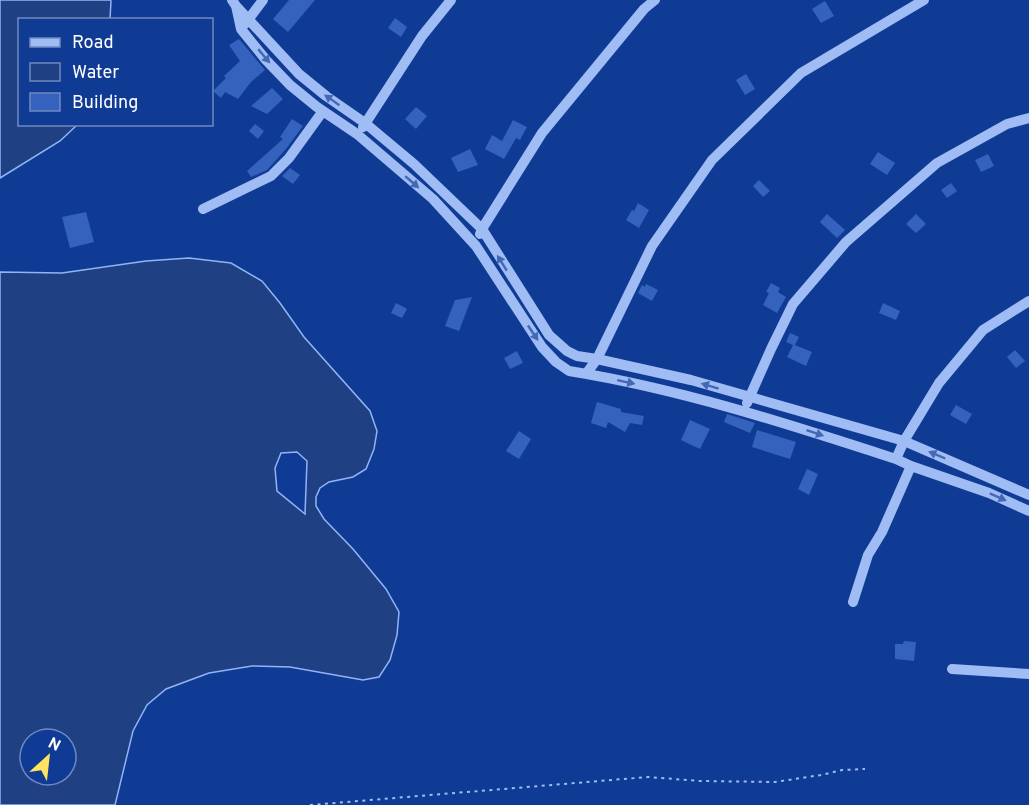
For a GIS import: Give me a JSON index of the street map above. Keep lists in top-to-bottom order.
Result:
{
  "legend": ["Road", "Water", "Building"],
  "north": "top right"
}
